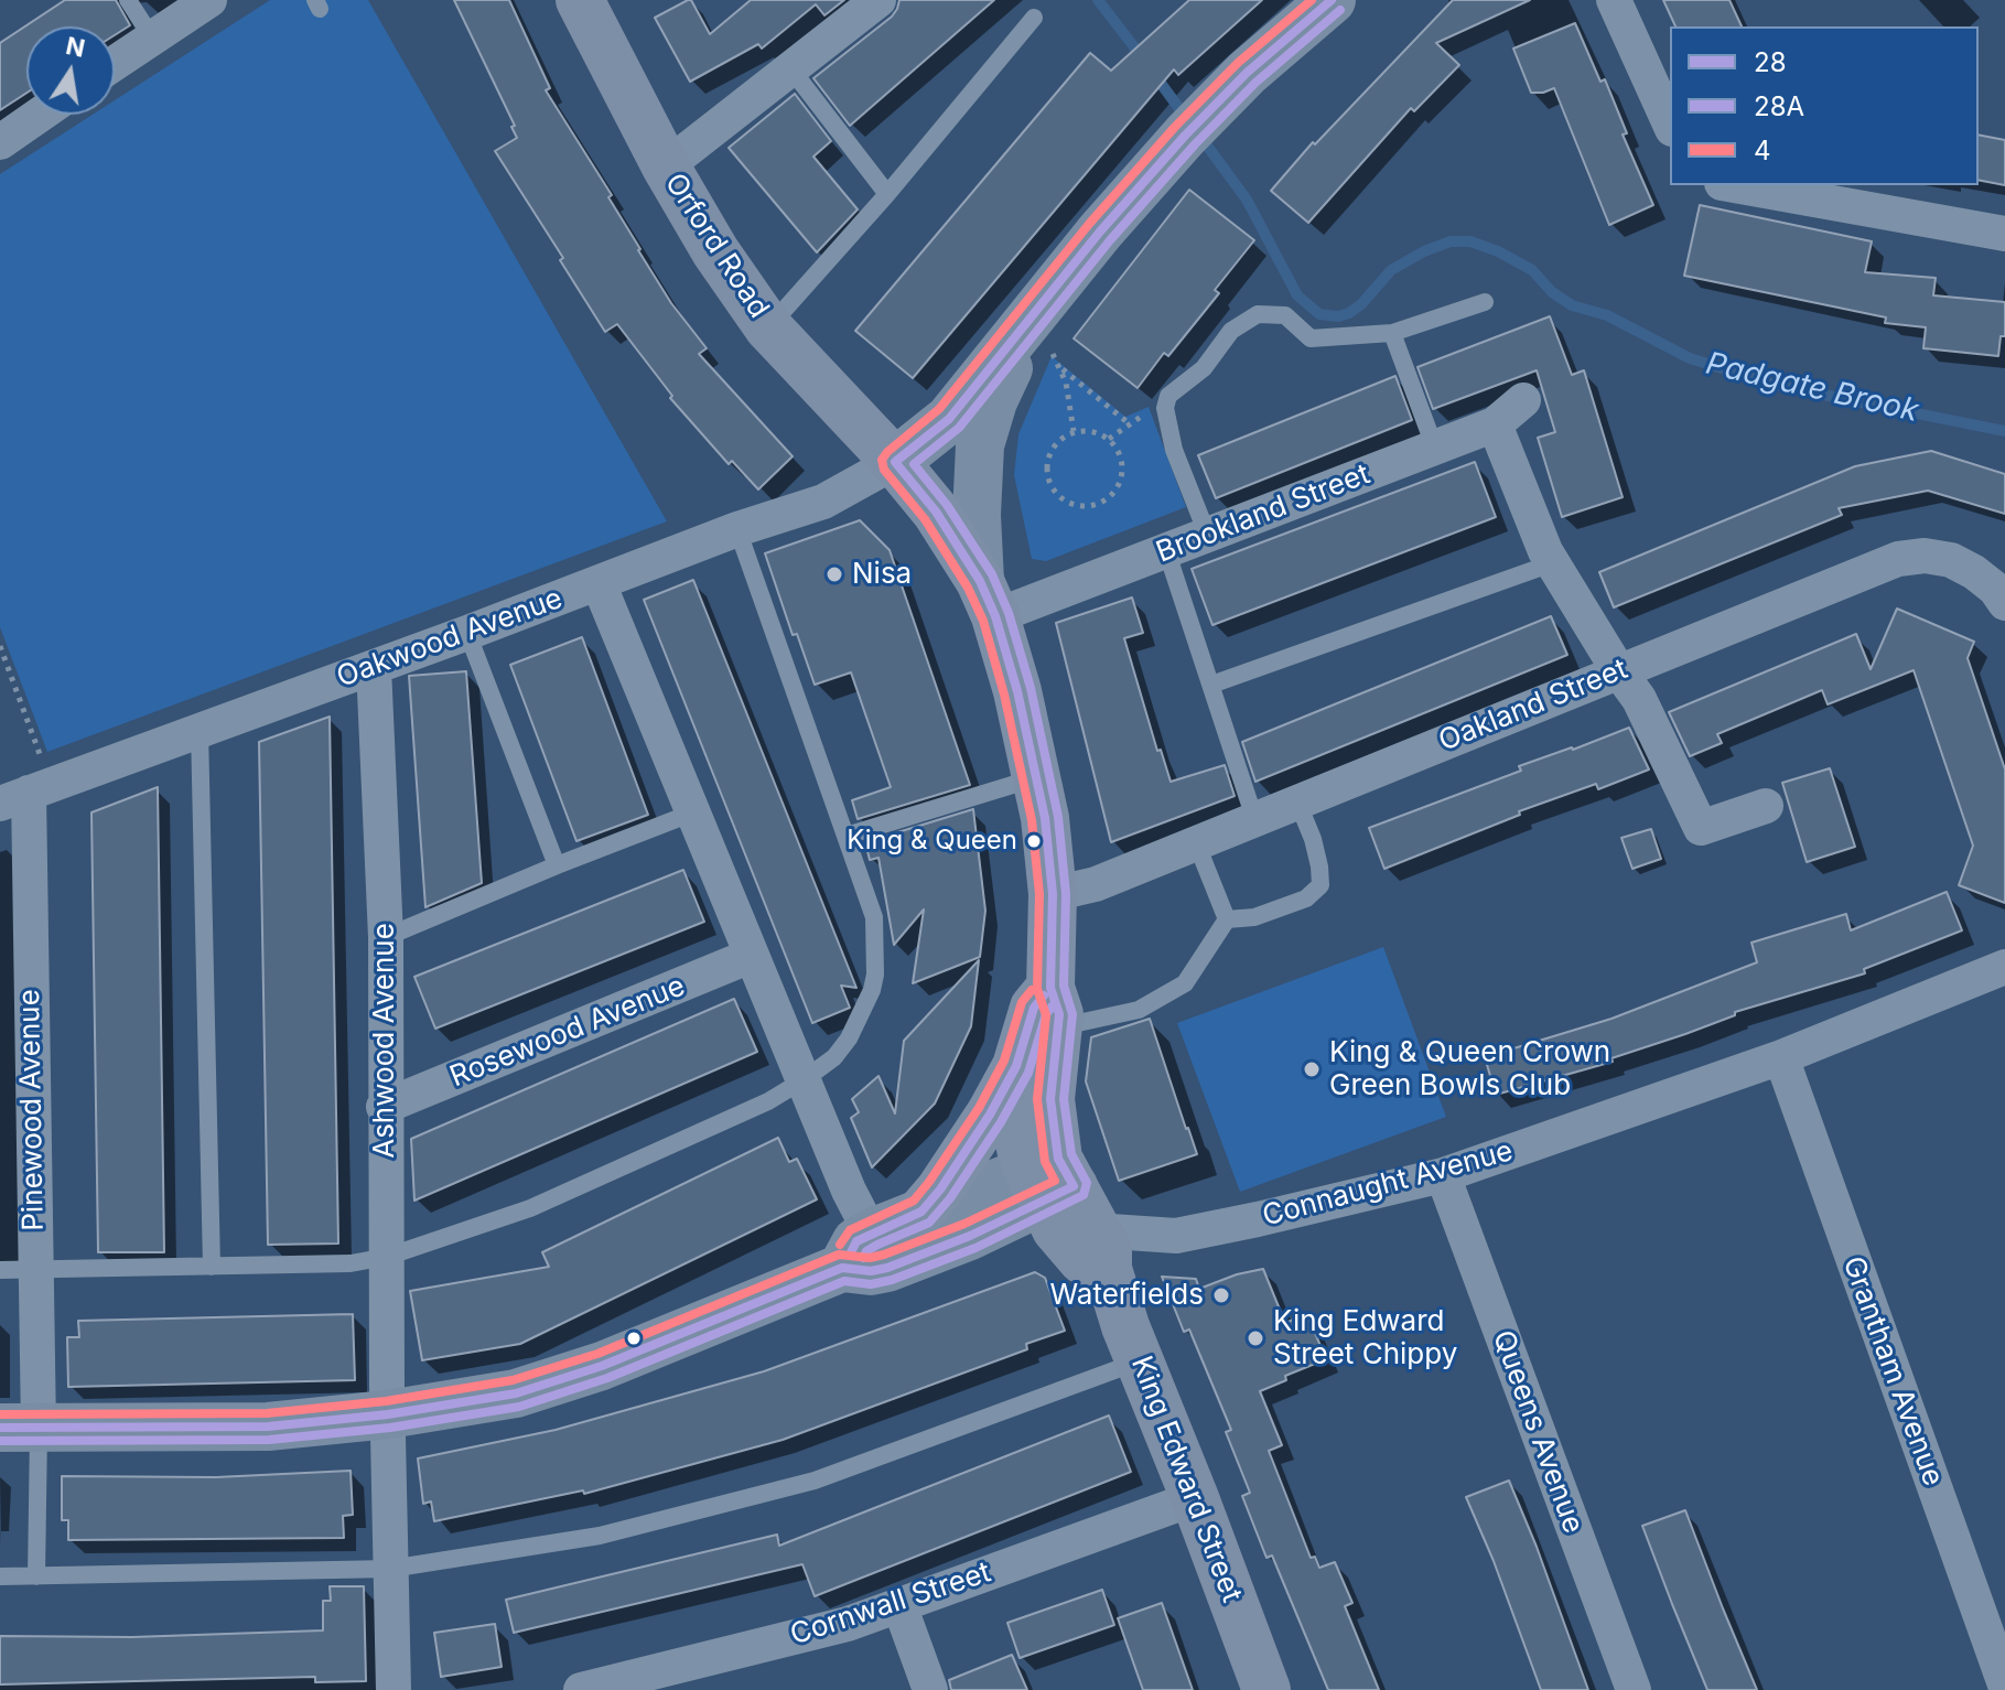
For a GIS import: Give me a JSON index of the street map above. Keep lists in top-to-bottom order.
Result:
{
  "streets": {
    "main road": ["Orford Road", "King Edward Street"],
    "street": [
      "Brookland Street",
      "Oakwood Avenue",
      "Oakland Street",
      "Rosewood Avenue",
      "Ashwood Avenue",
      "Pinewood Avenue",
      "Connaught Avenue",
      "Grantham Avenue",
      "Queens Avenue",
      "Cornwall Street"
    ]
  },
  "crossings": [
    ["Orford Road", "Brookland Street"],
    ["Orford Road", "Oakwood Avenue"],
    ["Orford Road", "King Edward Street"],
    ["Oakwood Avenue", "Ashwood Avenue"],
    ["Oakwood Avenue", "Pinewood Avenue"],
    ["Oakland Street", "King Edward Street"],
    ["Rosewood Avenue", "Ashwood Avenue"],
    ["Connaught Avenue", "Grantham Avenue"],
    ["Connaught Avenue", "Queens Avenue"],
    ["Connaught Avenue", "King Edward Street"],
    ["King Edward Street", "Cornwall Street"]
  ],
  "water": ["Padgate Brook"],
  "places": [
    "Nisa",
    "King & Queen",
    "King & Queen Crown Green Bowls Club",
    "Waterfields",
    "King Edward Street Chippy"
  ],
  "lines": ["transit line 28", "transit line 4", "transit line 28A"],
  "legend": ["28", "28A", "4"],
  "north": "top"
}
